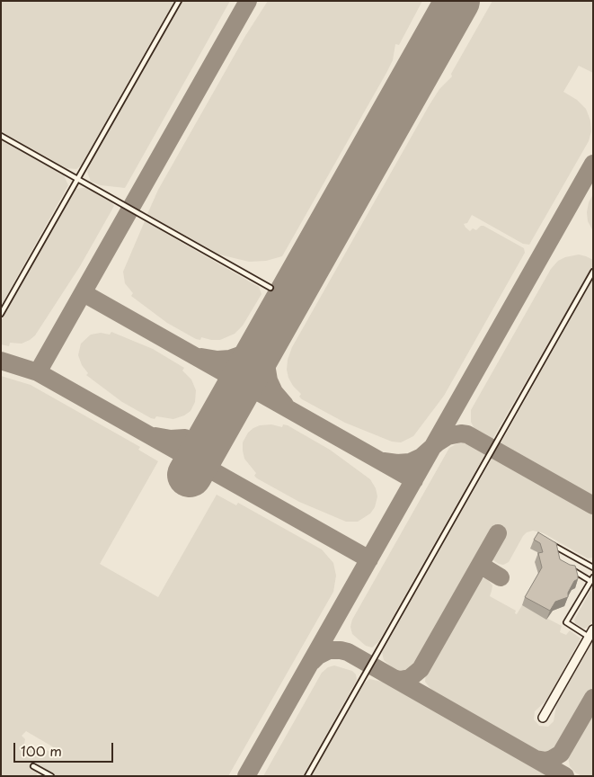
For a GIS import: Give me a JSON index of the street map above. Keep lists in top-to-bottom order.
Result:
{
  "scale_bar": "100 m"
}
